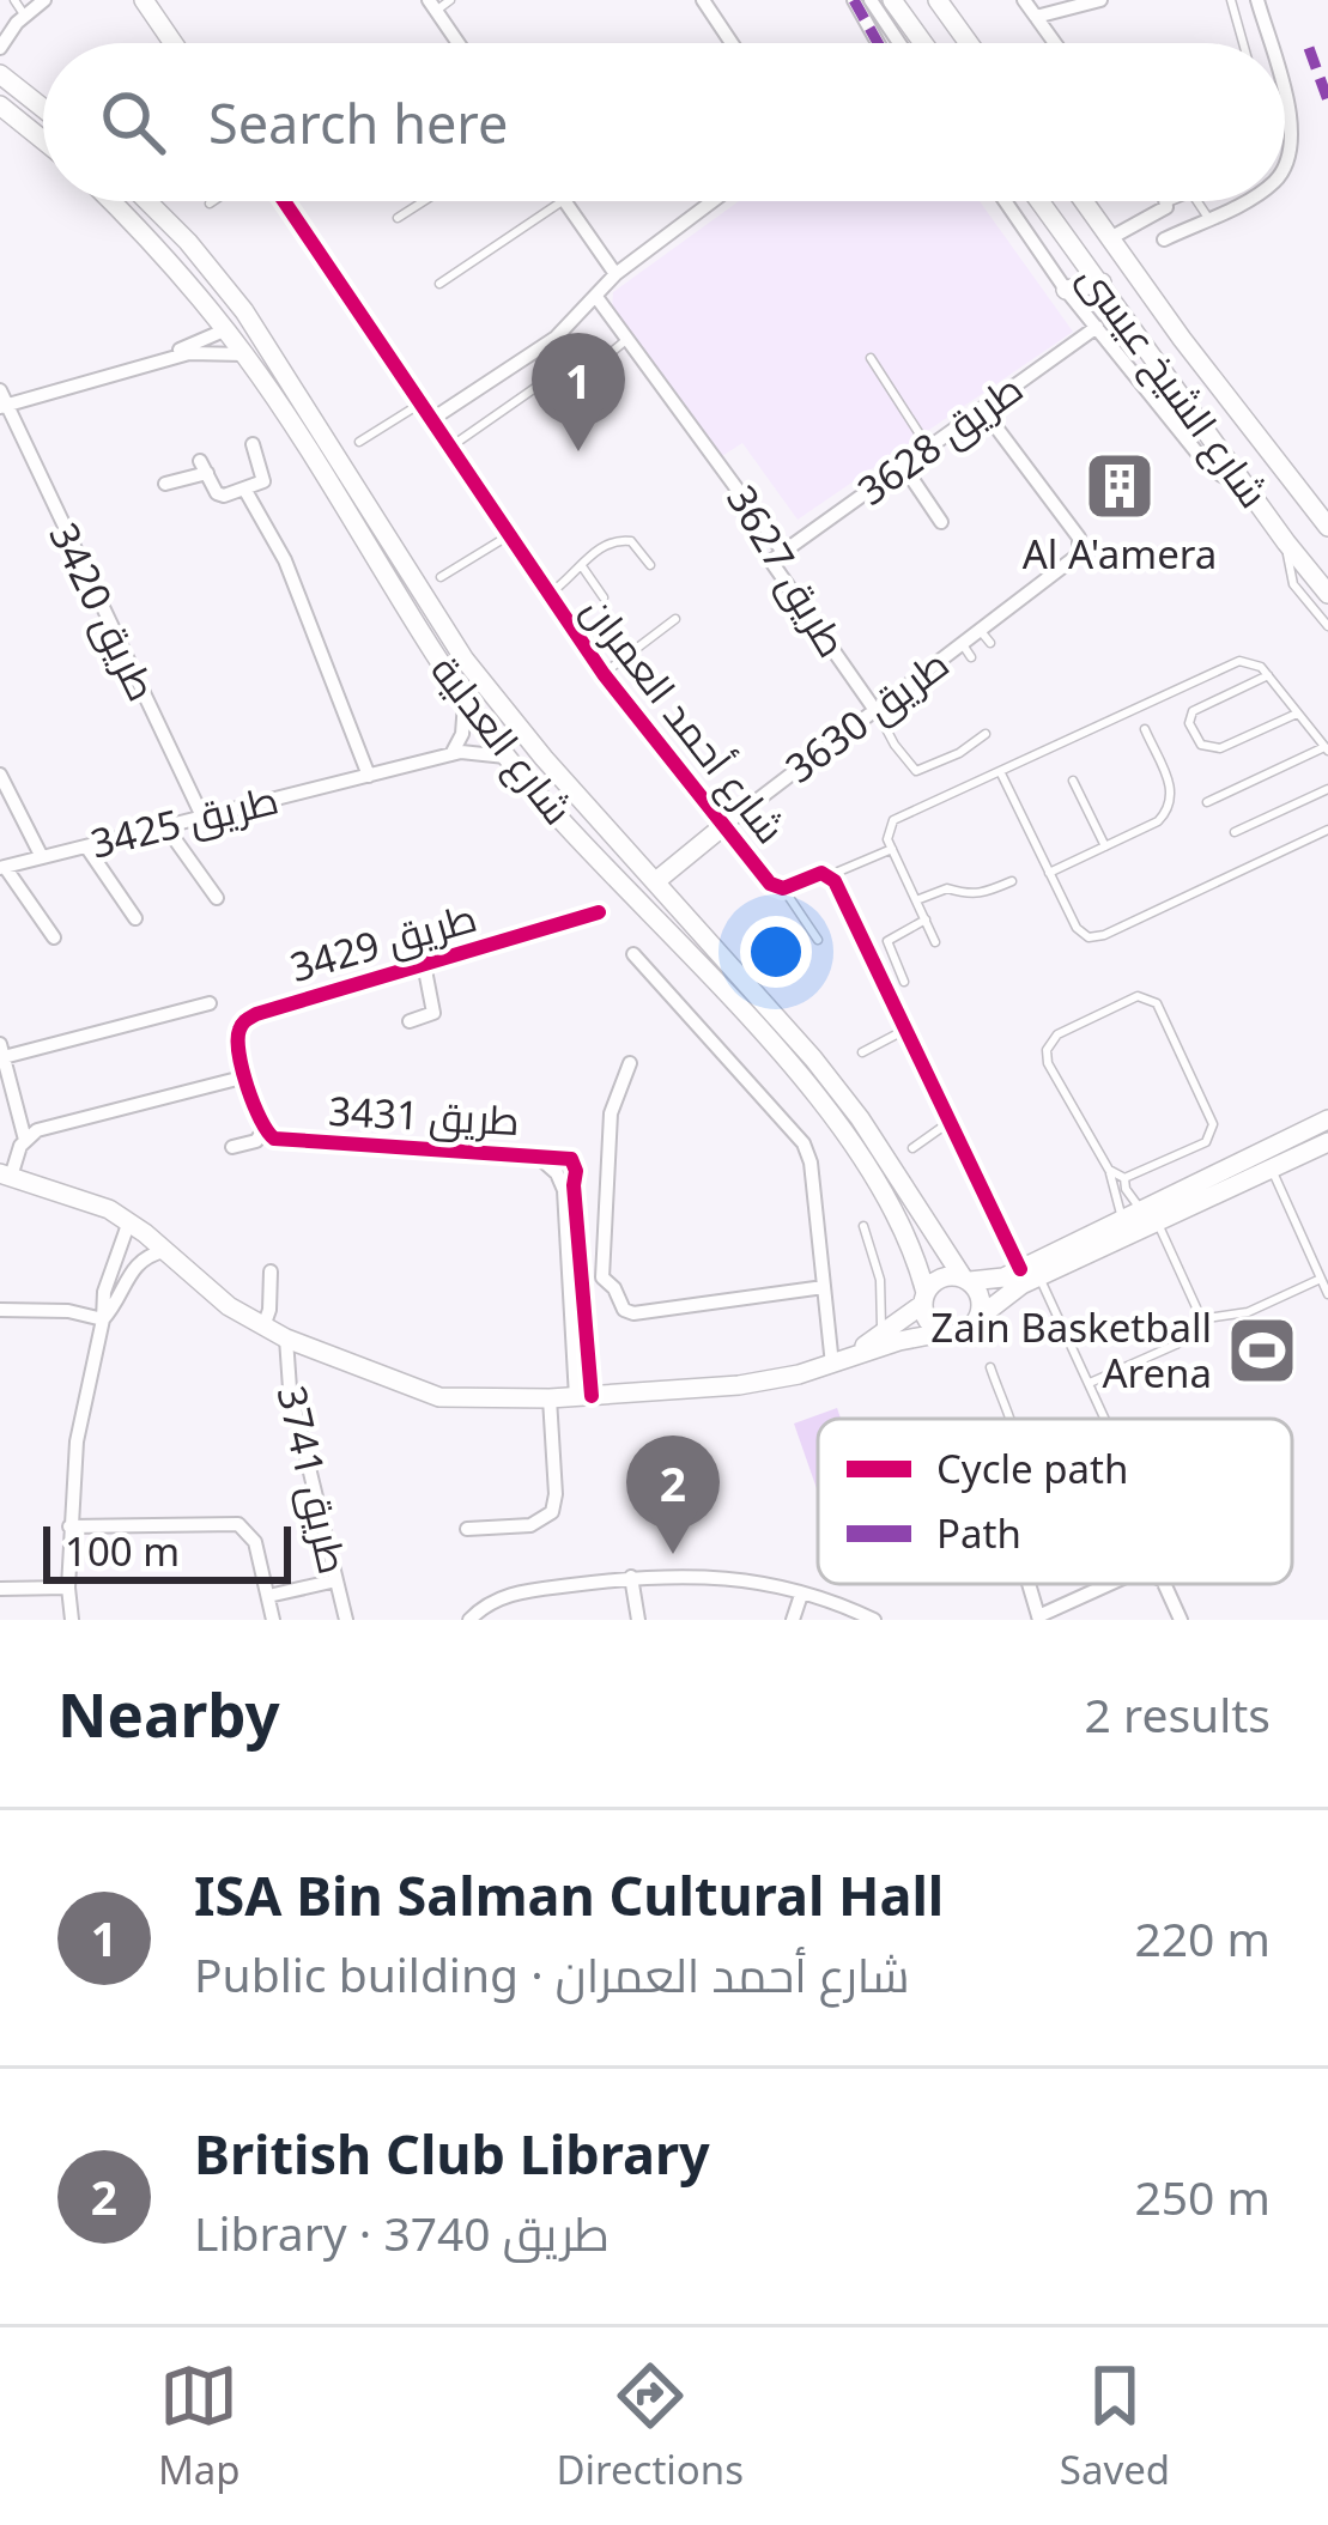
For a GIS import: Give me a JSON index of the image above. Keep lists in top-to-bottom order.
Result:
{
  "streets": {
    "main road": [
      "شارع الشيخ عيسى",
      "طريق 3630",
      "شارع أحمد العمران",
      "شارع العدلية"
    ],
    "street": [
      "طريق 3628",
      "طريق 3627",
      "طريق 3420",
      "طريق 3425",
      "طريق 3429",
      "طريق 3431",
      "طريق 3741"
    ]
  },
  "crossings": [
    ["طريق 3628", "طريق 3627"],
    ["طريق 3628", "طريق 3630"],
    ["طريق 3627", "طريق 3630"],
    ["طريق 3420", "طريق 3425"],
    ["طريق 3630", "شارع أحمد العمران"],
    ["طريق 3630", "شارع العدلية"],
    ["شارع العدلية", "طريق 3425"]
  ],
  "places": {
    "building": ["Al A'amera"],
    "sports": ["Zain Basketball Arena"]
  },
  "legend": ["Cycle path", "Path"],
  "scale_bar": "100 m",
  "page": {
    "search": "Search here",
    "pins": ["1", "2"],
    "scale": "100 m",
    "heading": ["Nearby", "2 results"],
    "list": [
      {
        "mark": "1",
        "name": "ISA Bin Salman Cultural Hall",
        "note": "Public building · شارع أحمد العمران",
        "value": "220 m"
      },
      {
        "mark": "2",
        "name": "British Club Library",
        "note": "Library · طريق 3740",
        "value": "250 m"
      }
    ],
    "nav": ["Map", "Directions", "Saved"]
  }
}
